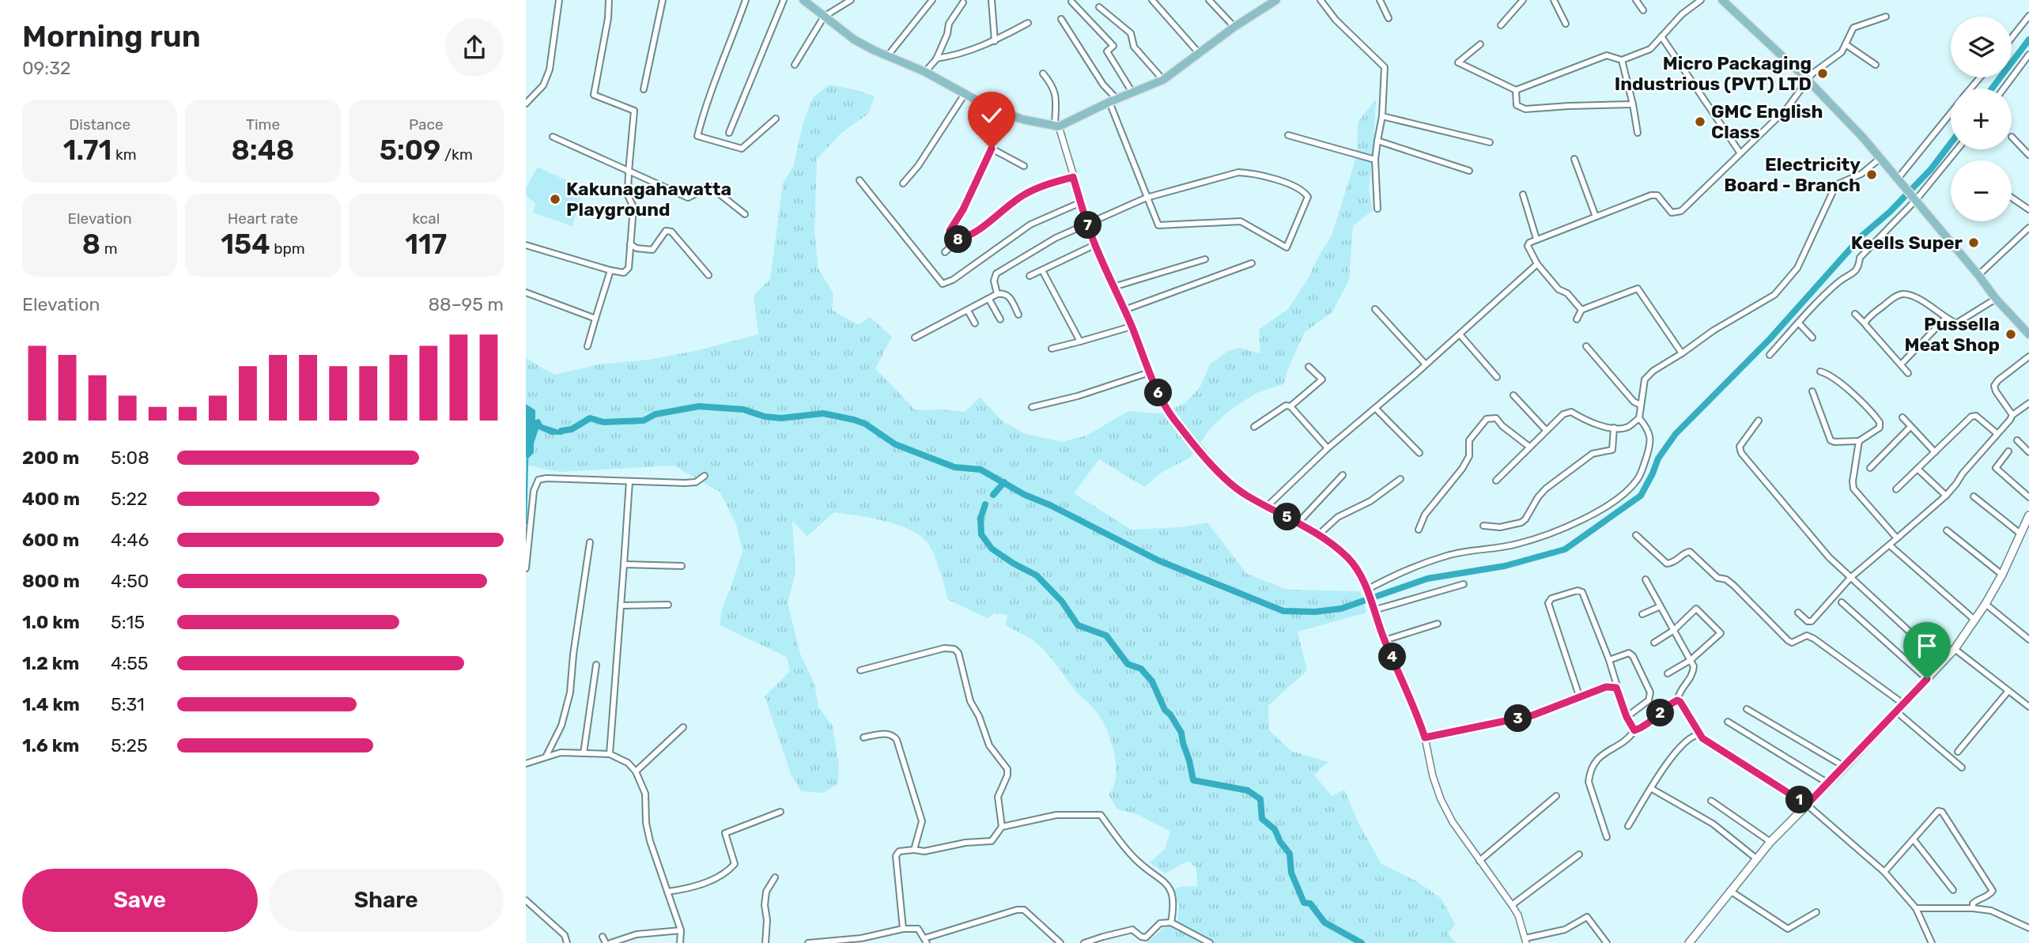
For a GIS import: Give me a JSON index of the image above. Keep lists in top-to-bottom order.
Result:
{
  "places": [
    "Micro Packaging Industrious (PVT) LTD",
    "GMC English Class",
    "Electricity Board - Branch",
    "Kakunagahawatta Playground",
    "Keells Super",
    "Pussella Meat Shop"
  ],
  "page": {
    "heading": ["Morning run", "09:32"],
    "map_buttons": ["+", "−"],
    "stats": [
      ["Distance", "1.71 km"],
      ["Time", "8:48"],
      ["Pace", "5:09 /km"],
      ["Elevation", "8 m"],
      ["Heart rate", "154 bpm"],
      ["kcal", "117"]
    ],
    "pins": [
      "7",
      "8",
      "6",
      "5",
      "4",
      "2",
      "3",
      "1"
    ],
    "chart": ["Elevation", "88–95 m"],
    "list": [
      {
        "name": "200 m",
        "note": "5:08"
      },
      {
        "name": "400 m",
        "note": "5:22"
      },
      {
        "name": "600 m",
        "note": "4:46"
      },
      {
        "name": "800 m",
        "note": "4:50"
      },
      {
        "name": "1.0 km",
        "note": "5:15"
      },
      {
        "name": "1.2 km",
        "note": "4:55"
      },
      {
        "name": "1.4 km",
        "note": "5:31"
      },
      {
        "name": "1.6 km",
        "note": "5:25"
      }
    ],
    "buttons": ["Save", "Share"]
  }
}
